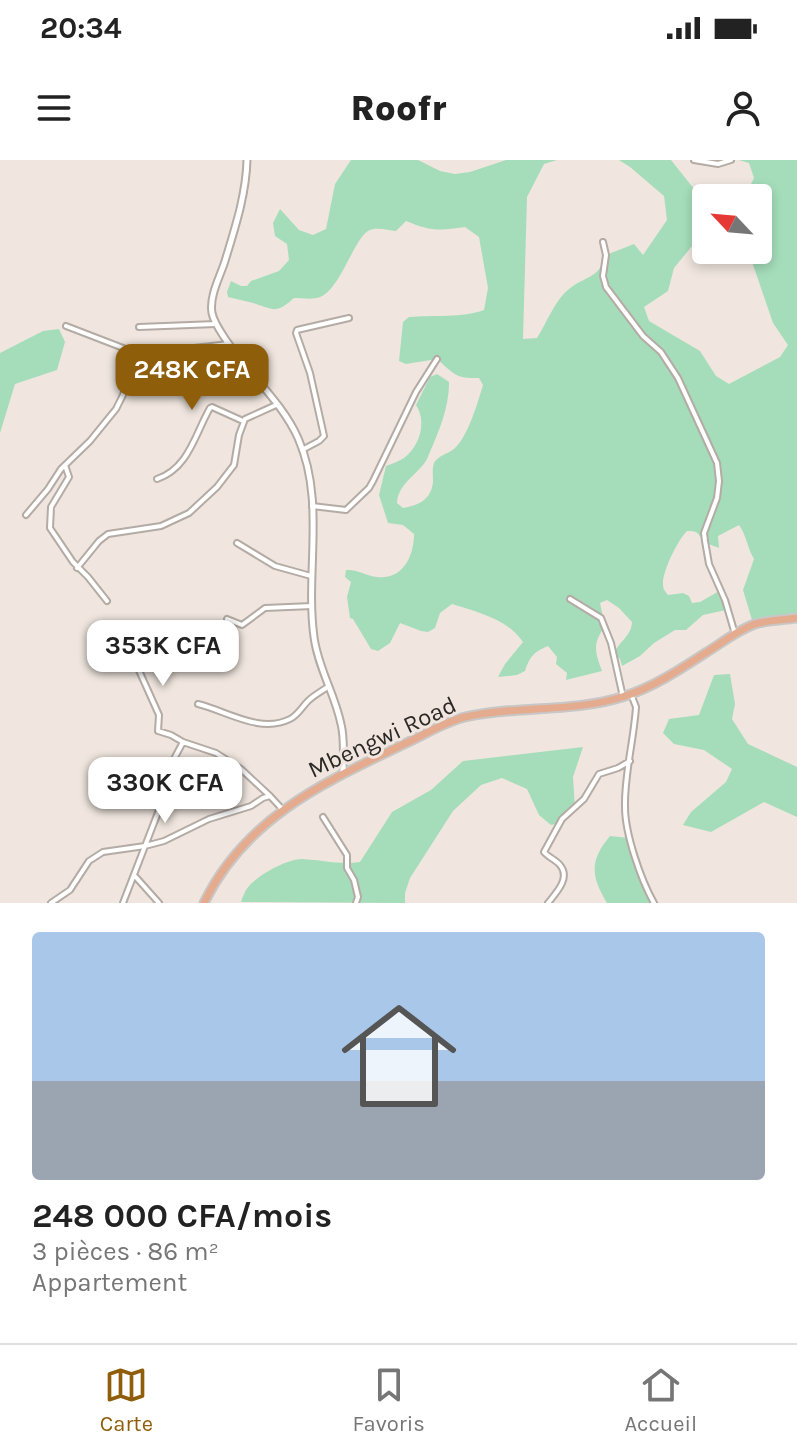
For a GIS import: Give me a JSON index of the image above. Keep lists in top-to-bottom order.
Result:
{
  "streets": {
    "main road": ["Mbengwi Road"]
  },
  "north": "top left",
  "page": {
    "status": "20:34",
    "header": "Roofr",
    "price": ["248K CFA", "353K CFA", "330K CFA"],
    "list": [
      {
        "name": "248 000 CFA/mois",
        "note": "3 pièces · 86 m² · Appartement"
      }
    ],
    "tabs": ["Carte", "Favoris", "Accueil"]
  }
}
